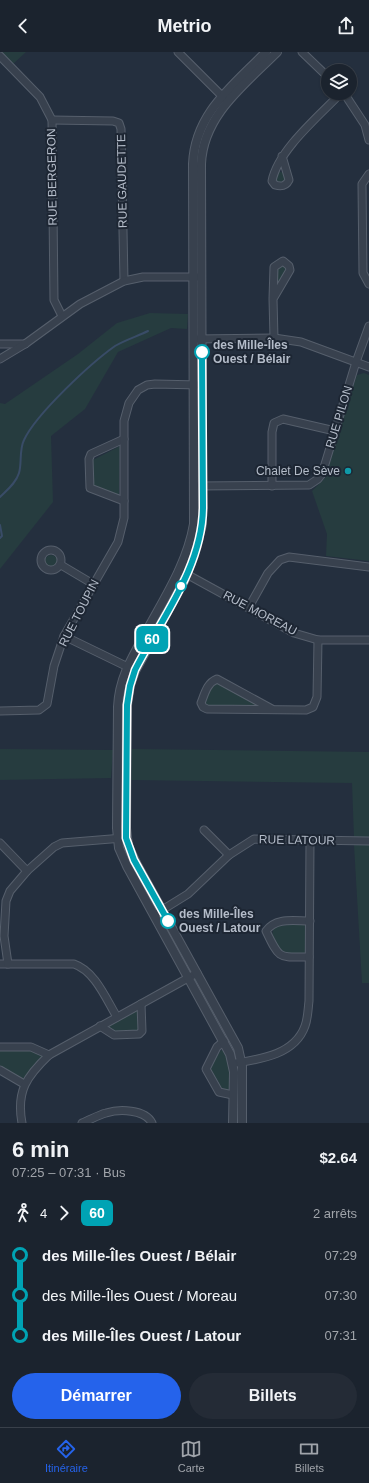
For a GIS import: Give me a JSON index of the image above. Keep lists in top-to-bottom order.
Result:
{
  "streets": {
    "street": [
      "RUE BERGERON",
      "RUE GAUDETTE",
      "RUE PILON",
      "RUE TOUPIN",
      "RUE MOREAU",
      "RUE LATOUR"
    ]
  },
  "crossings": [
    ["RUE BERGERON", "RUE GAUDETTE"]
  ],
  "places": ["des Mille-Îles Ouest / Bélair", "Chalet De Sève", "des Mille-Îles Ouest / Latour"],
  "lines": ["bus line 60"],
  "page": {
    "header": "Metrio",
    "on_map": "60",
    "heading": ["6 min", "07:25 – 07:31 · Bus", "$2.64"],
    "legs": ["4", "60", "2 arrêts"],
    "list": [
      {
        "name": "des Mille-Îles Ouest / Bélair",
        "value": "07:29"
      },
      {
        "name": "des Mille-Îles Ouest / Moreau",
        "value": "07:30"
      },
      {
        "name": "des Mille-Îles Ouest / Latour",
        "value": "07:31"
      }
    ],
    "buttons": ["Démarrer", "Billets"],
    "tabs": ["Itinéraire", "Carte", "Billets"]
  }
}
